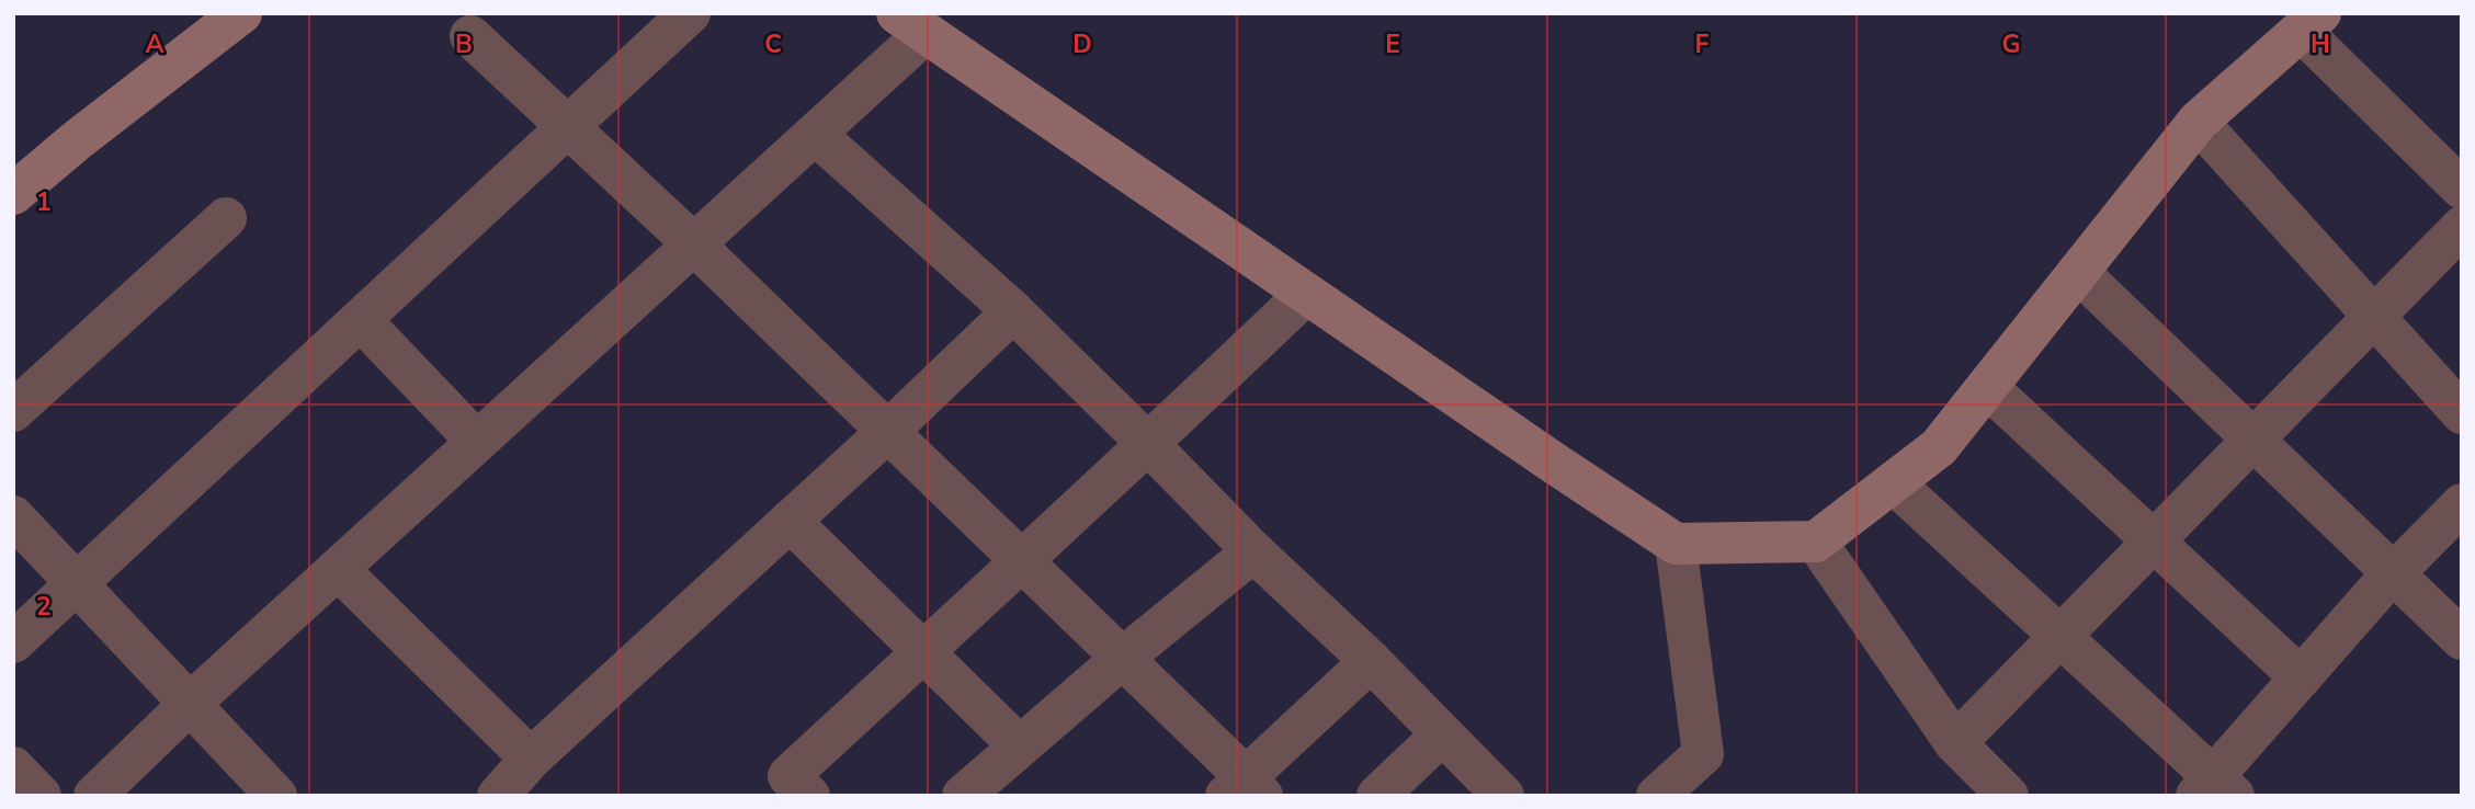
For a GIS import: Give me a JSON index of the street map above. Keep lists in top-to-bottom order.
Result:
{
  "grid": {
    "columns": [
      "A",
      "B",
      "C",
      "D",
      "E",
      "F",
      "G",
      "H"
    ],
    "rows": ["1", "2"]
  }
}
